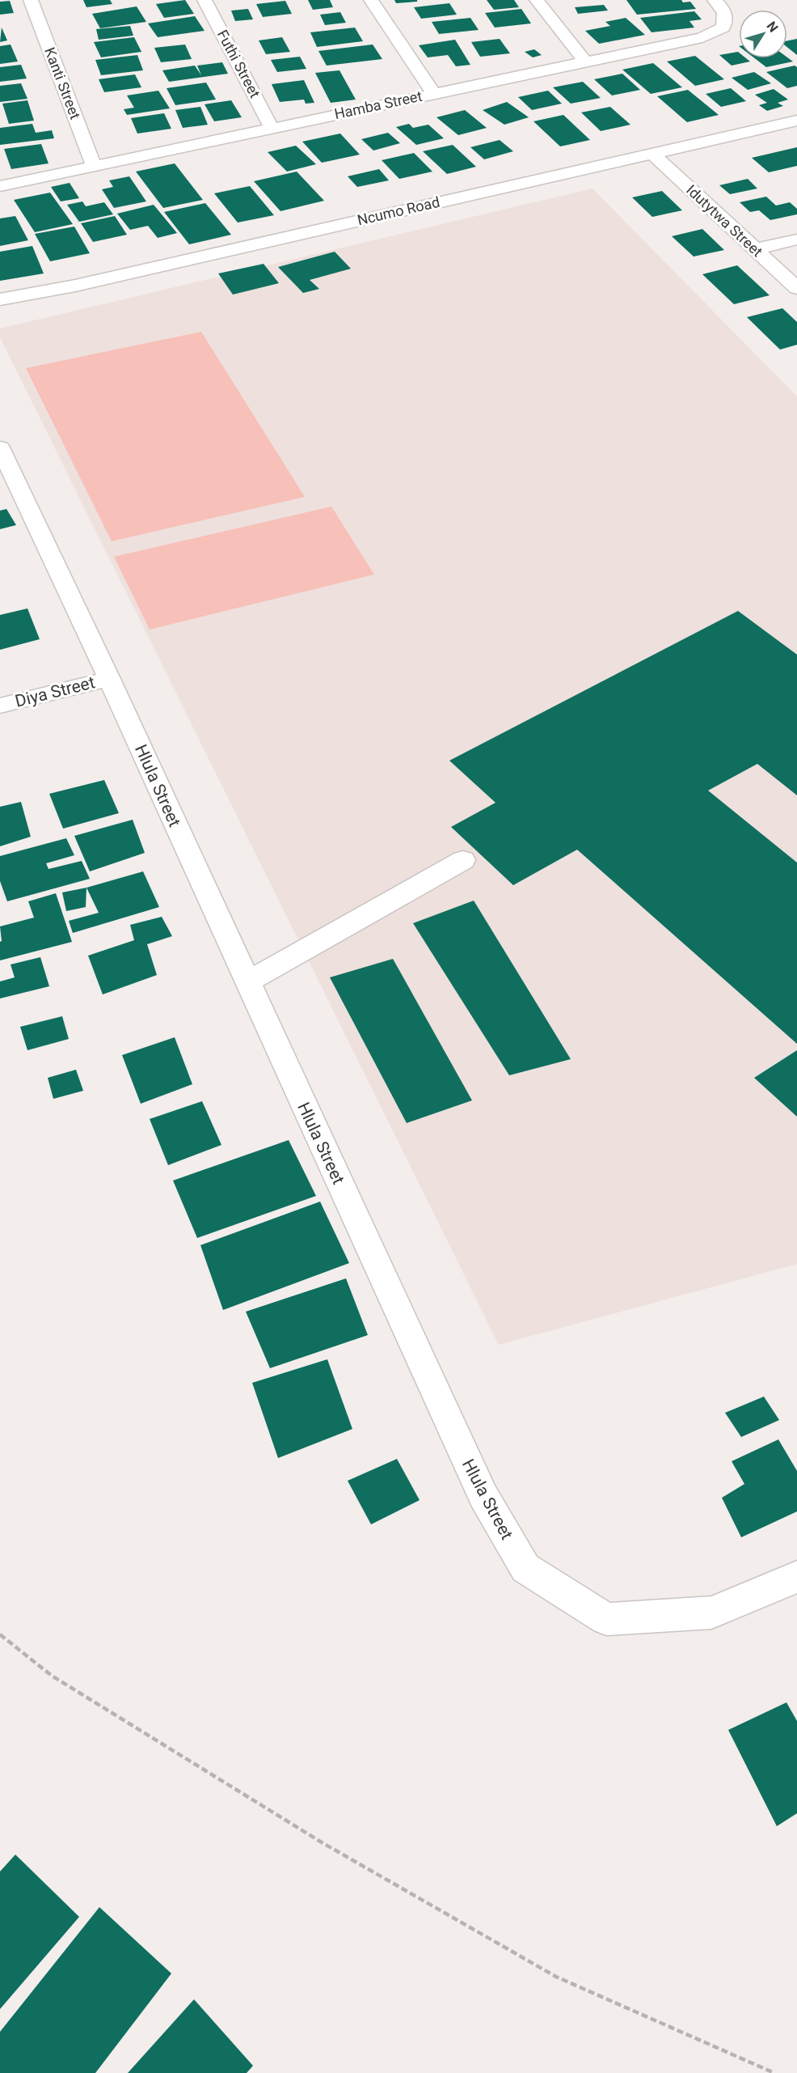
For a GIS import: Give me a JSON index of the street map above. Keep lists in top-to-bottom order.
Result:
{
  "streets": {
    "street": [
      "Futhi Street",
      "Kanti Street",
      "Hamba Street",
      "Ncumo Road",
      "Idutytwa Street",
      "Diya Street",
      "Hlula Street"
    ]
  },
  "crossings": [
    ["Futhi Street", "Hamba Street"],
    ["Kanti Street", "Hamba Street"],
    ["Ncumo Road", "Idutytwa Street"],
    ["Diya Street", "Hlula Street"]
  ],
  "north": "top right"
}
